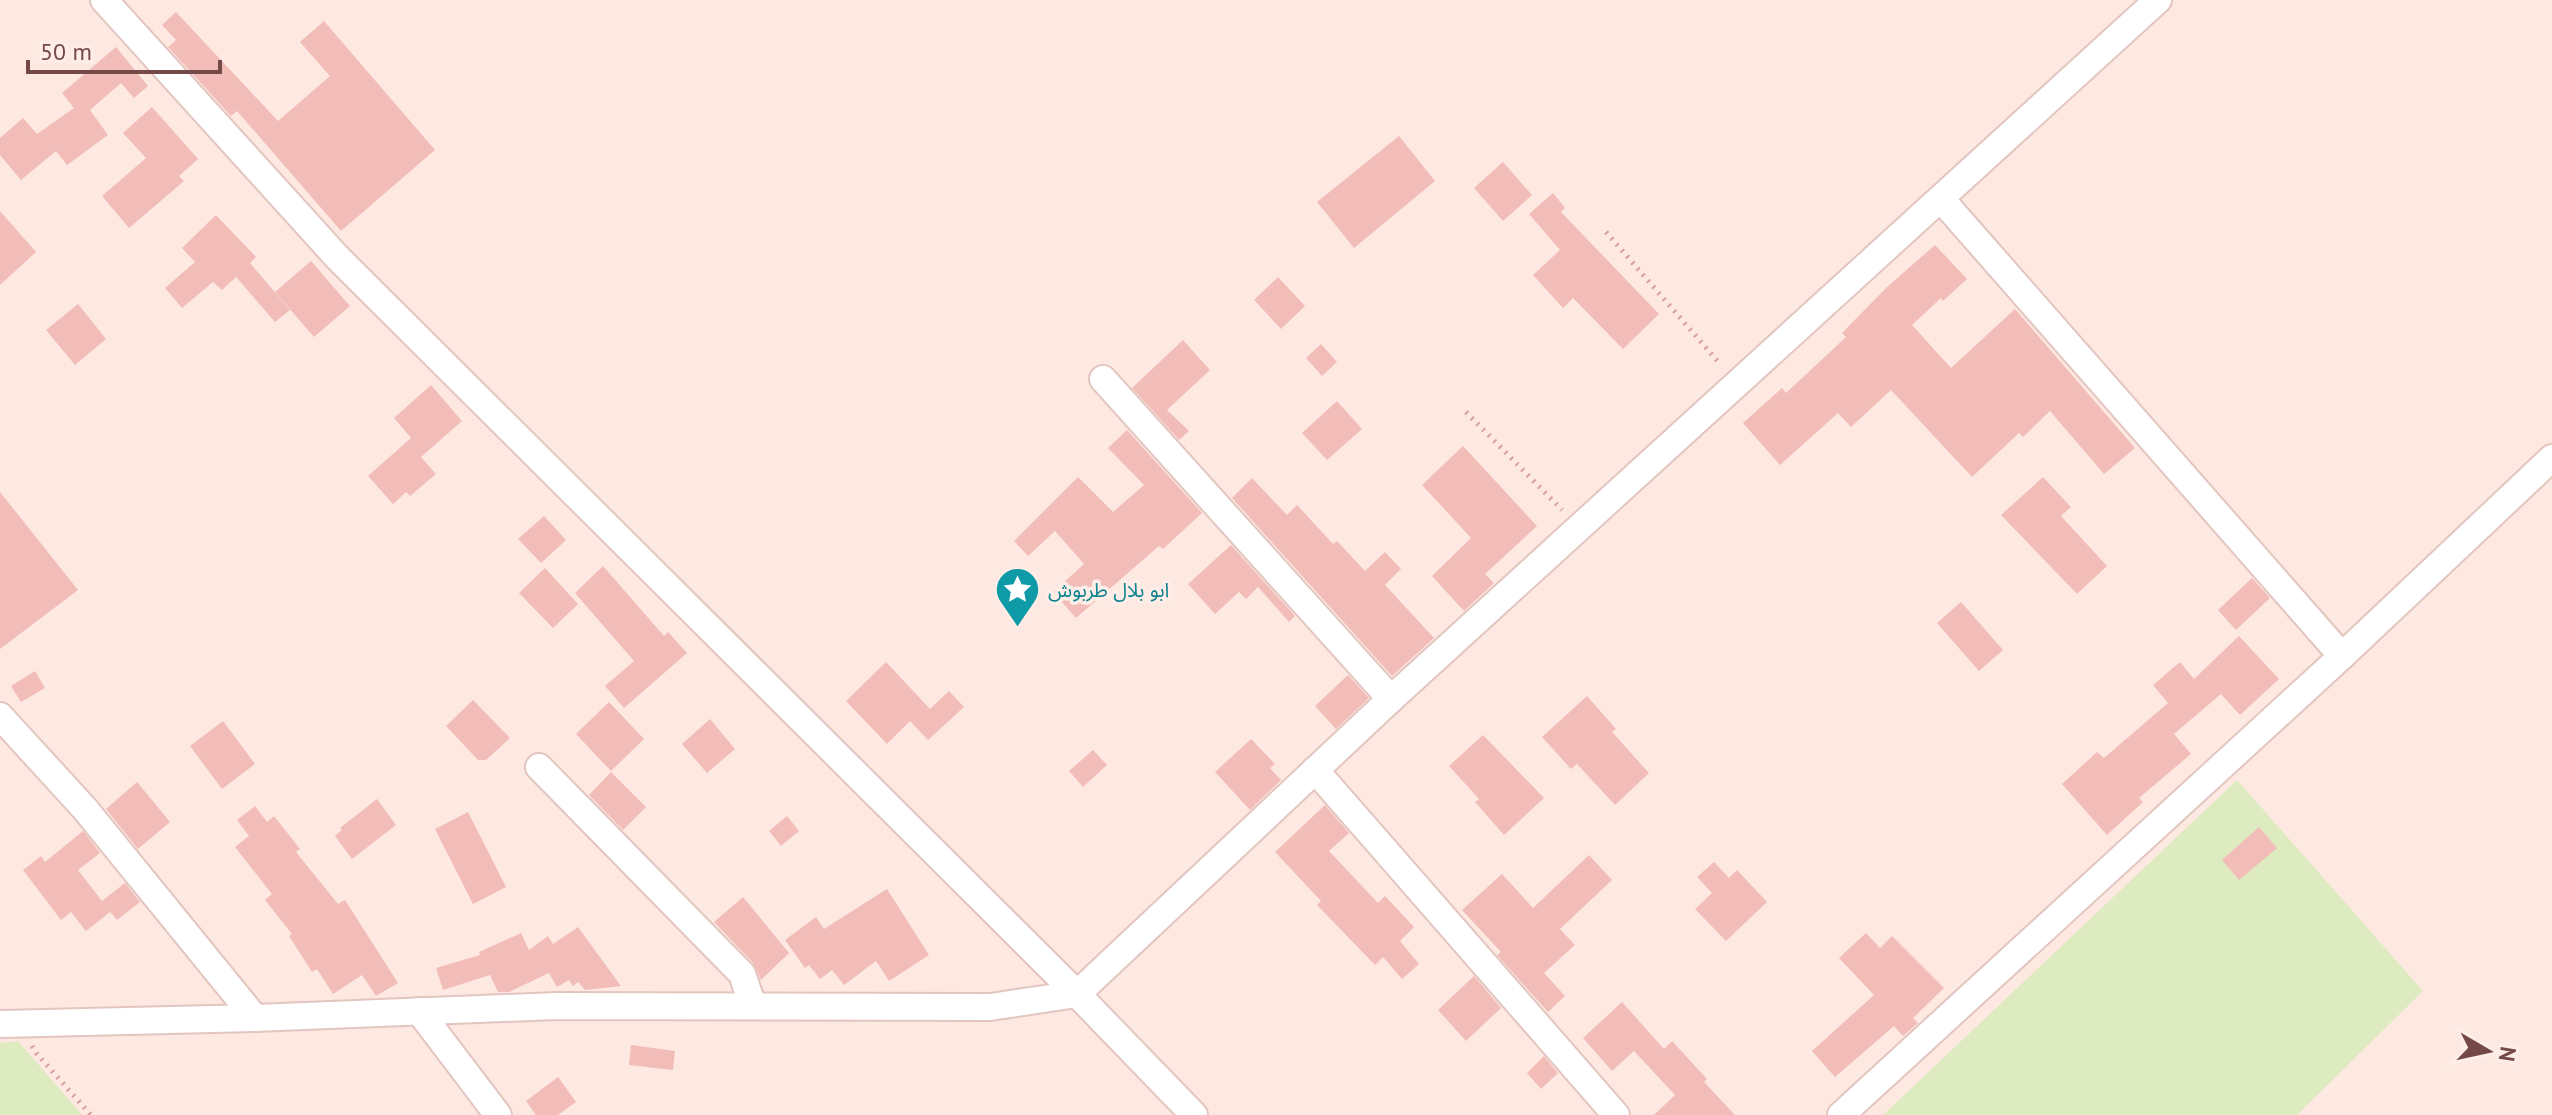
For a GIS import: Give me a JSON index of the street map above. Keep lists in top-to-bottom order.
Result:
{
  "places": {
    "place": ["ابو بلال طربوش"]
  },
  "scale_bar": "50 m",
  "north": "right"
}
